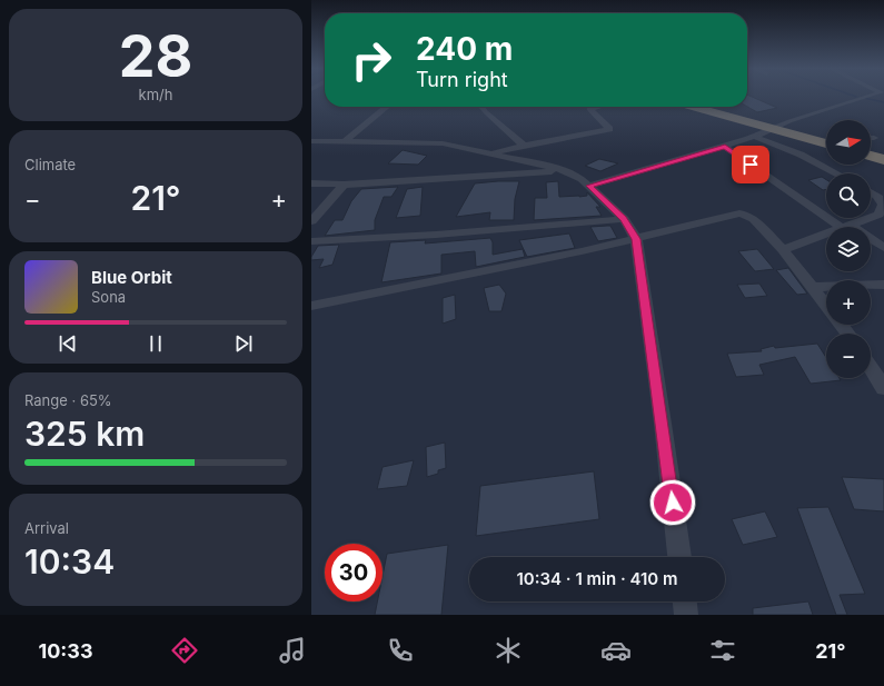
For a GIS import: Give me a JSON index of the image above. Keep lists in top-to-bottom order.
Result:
{
  "north": "right",
  "page": {
    "tile": [
      ["28", "km/h"],
      "Climate",
      ["Range · 65%", "325 km"],
      ["Arrival", "10:34"]
    ],
    "turn": ["240 m", "Turn right"],
    "map_buttons": ["+", "−"],
    "heat": ["−", "21°", "+"],
    "song": ["Blue Orbit", "Sona"],
    "limit": "30",
    "trip": "10:34 · 1 min · 410 m",
    "tabs": ["10:33", "21°"]
  }
}
